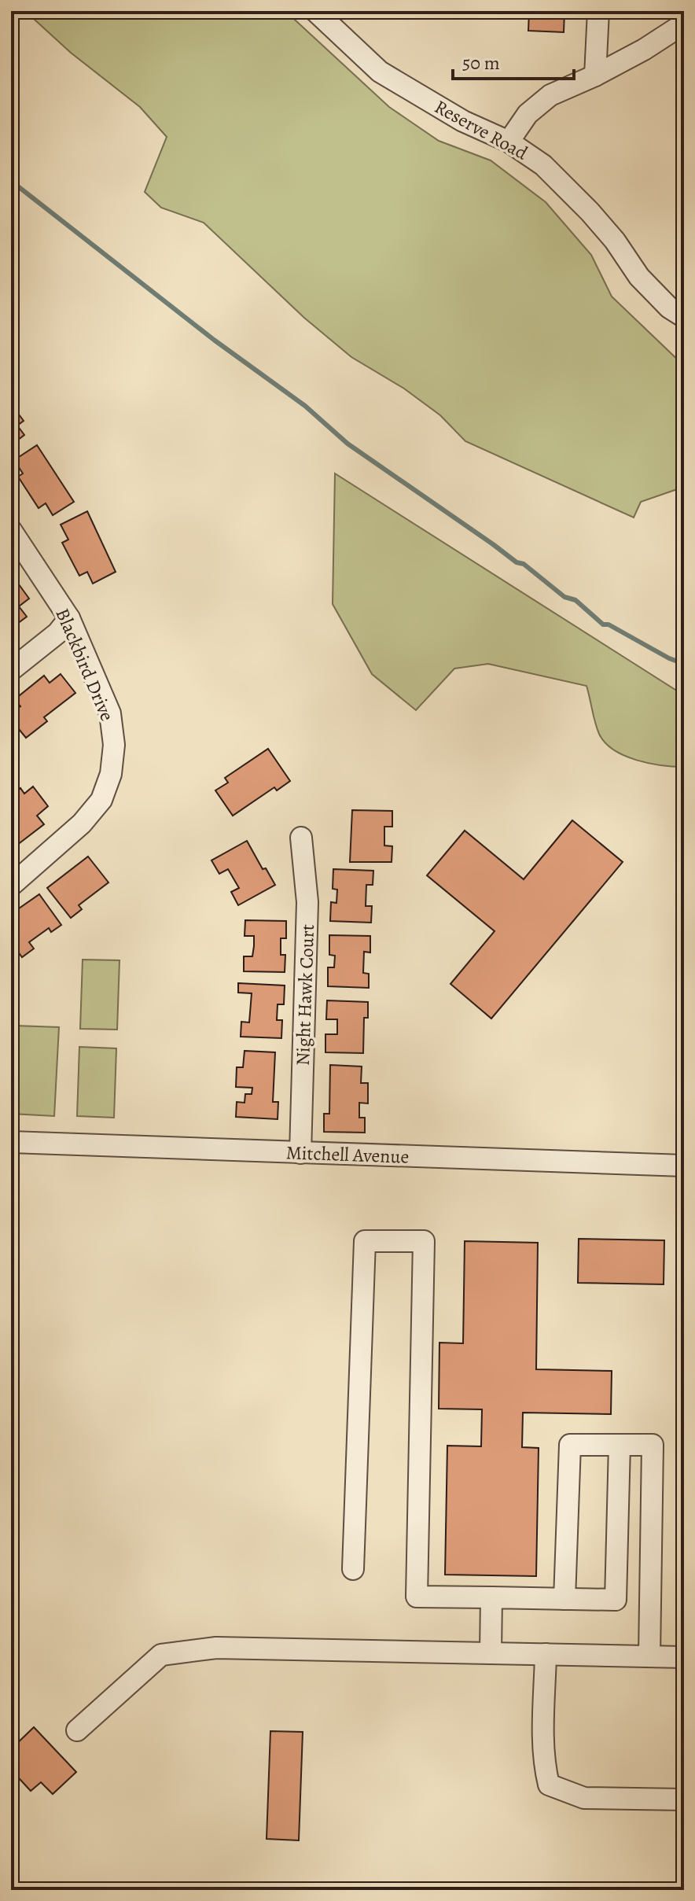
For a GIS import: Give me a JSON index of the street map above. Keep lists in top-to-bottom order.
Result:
{
  "streets": {
    "street": [
      "Reserve Road",
      "Blackbird Drive",
      "Night Hawk Court",
      "Mitchell Avenue"
    ]
  },
  "crossings": [
    ["Night Hawk Court", "Mitchell Avenue"]
  ],
  "scale_bar": "50 m"
}
